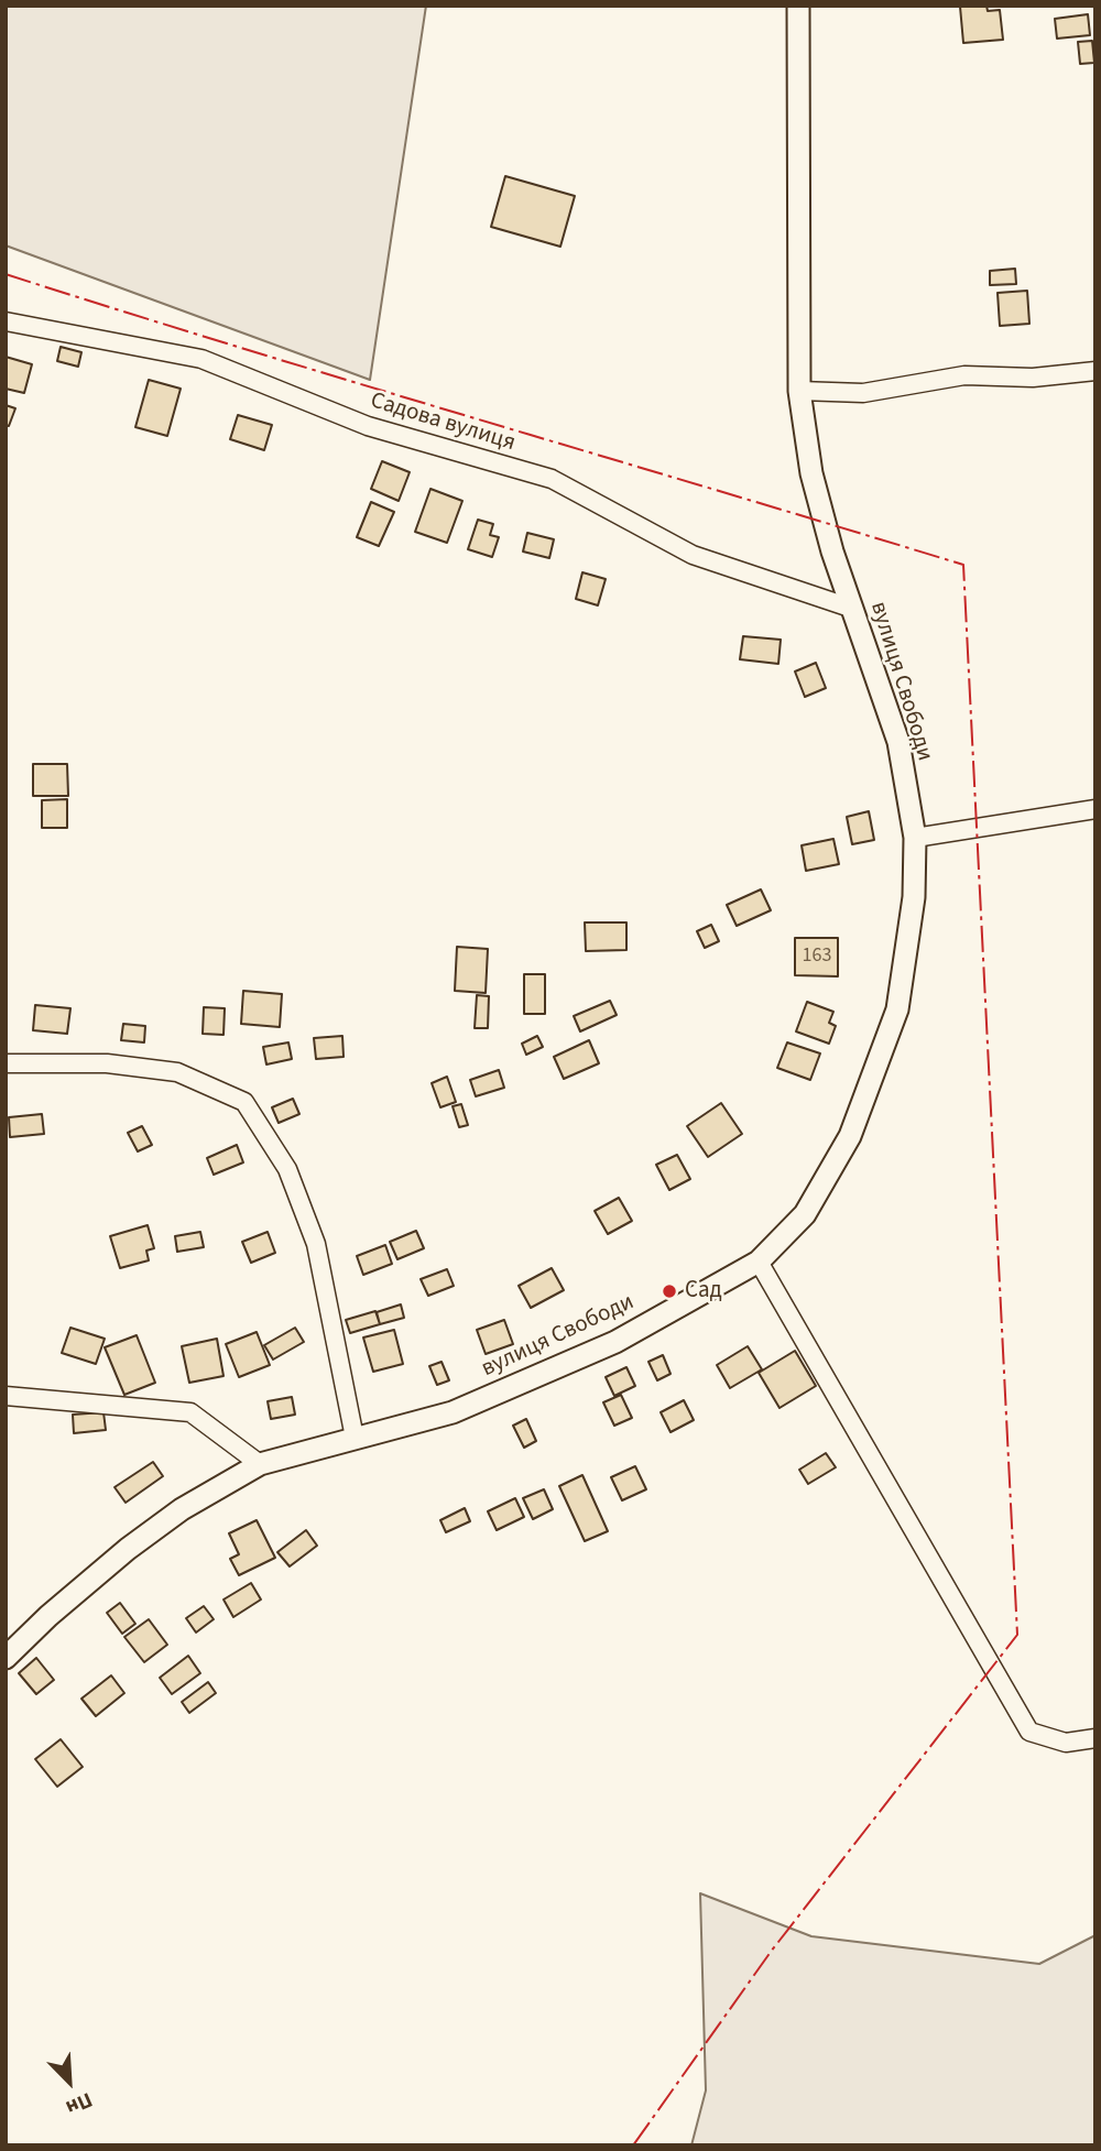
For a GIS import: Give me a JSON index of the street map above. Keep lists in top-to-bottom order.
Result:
{
  "streets": {
    "street": ["Садова вулиця", "вулиця Свободи"]
  },
  "crossings": [
    ["Садова вулиця", "вулиця Свободи"]
  ],
  "places": ["Сад"],
  "house_numbers": ["163"],
  "north": "bottom right"
}
